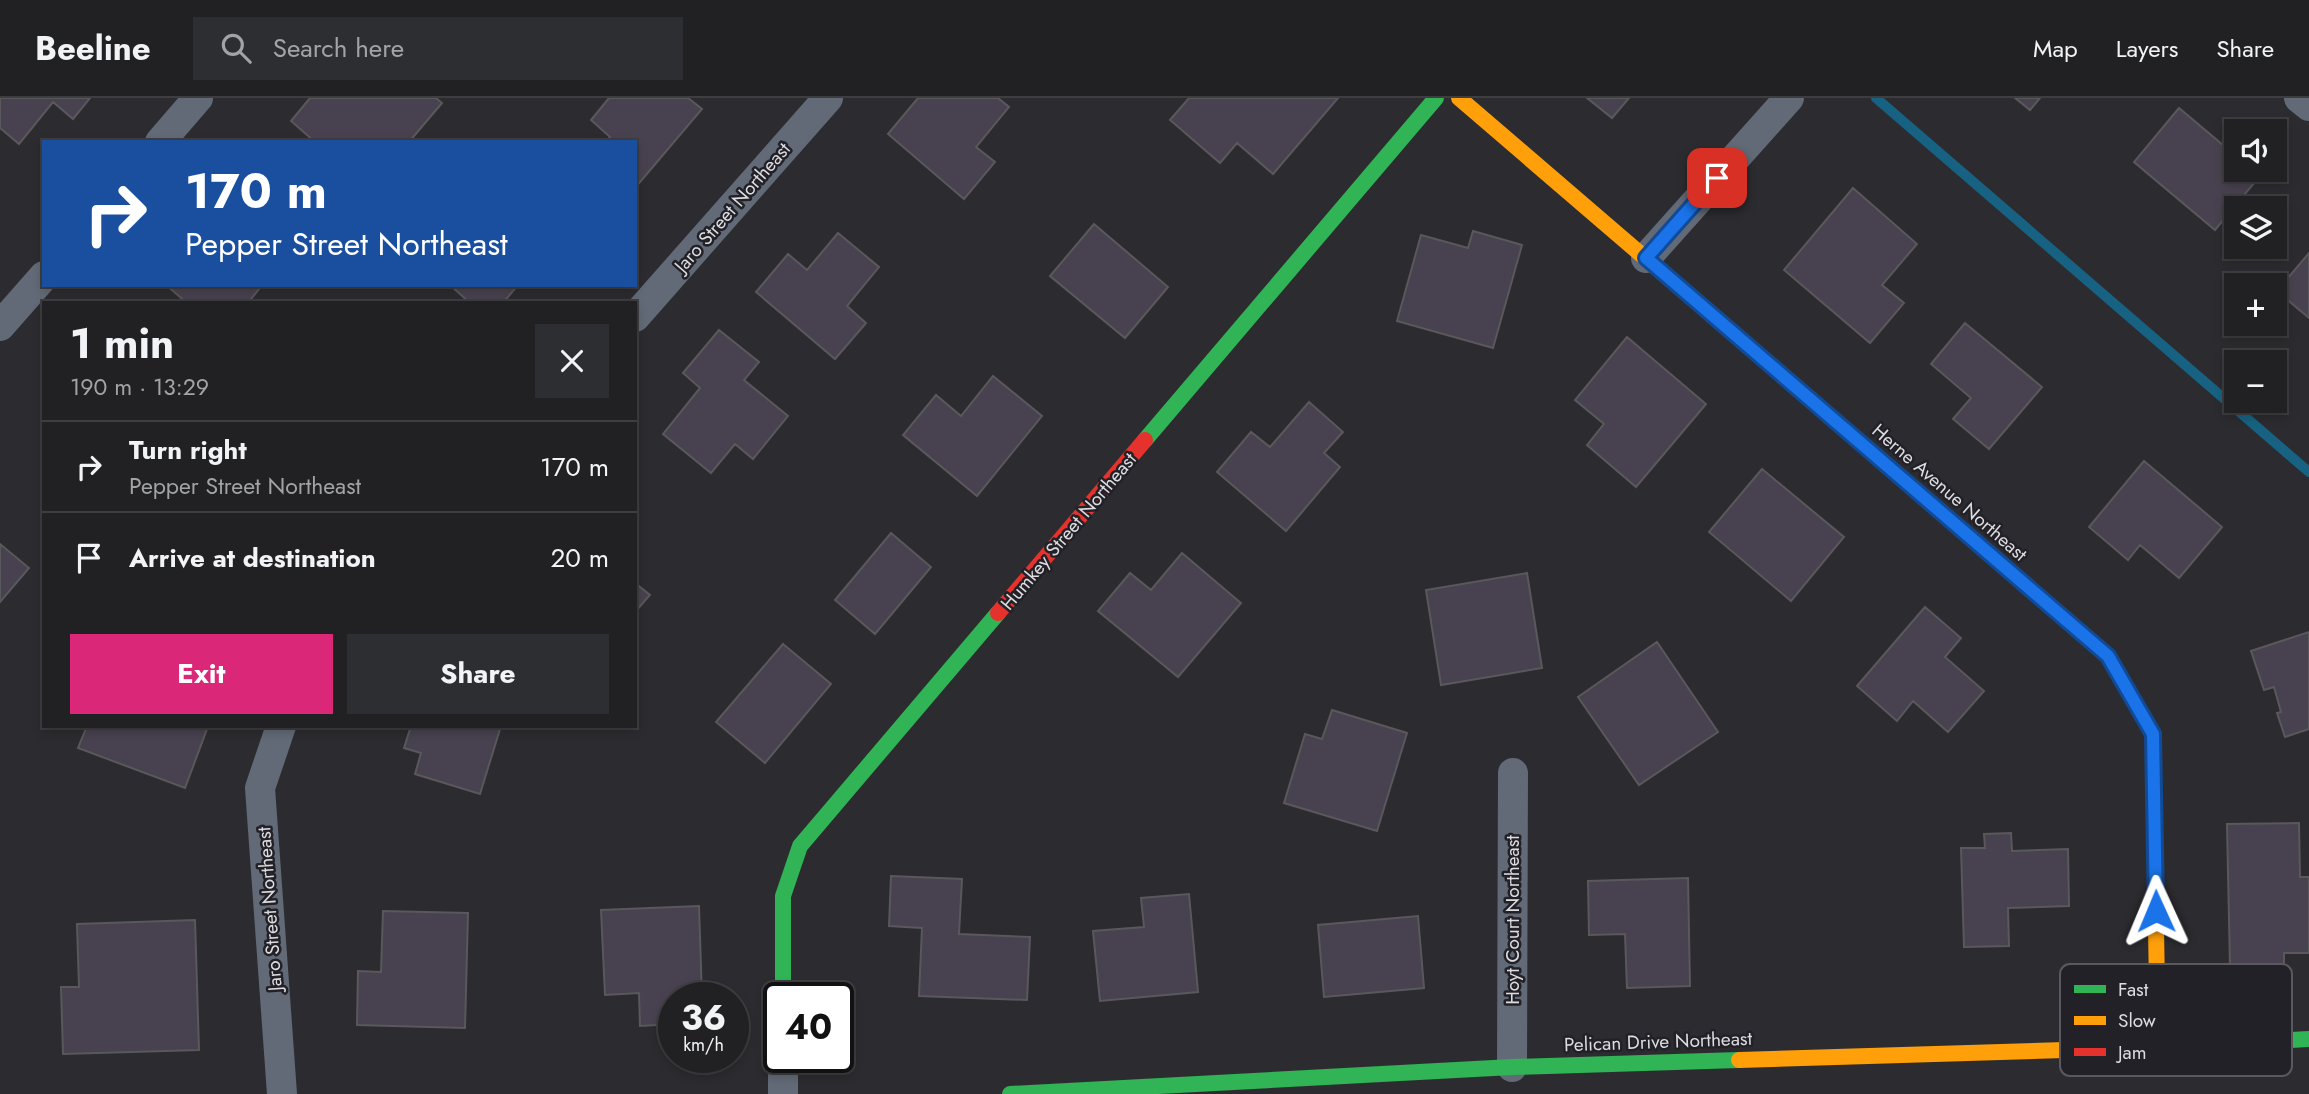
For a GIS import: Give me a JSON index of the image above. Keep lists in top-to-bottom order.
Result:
{
  "streets": {
    "street": [
      "Jaro Street Northeast",
      "Herne Avenue Northeast",
      "Humkey Street Northeast",
      "Hoyt Court Northeast",
      "Pelican Drive Northeast"
    ]
  },
  "crossings": [
    ["Hoyt Court Northeast", "Pelican Drive Northeast"]
  ],
  "legend": ["Fast", "Slow", "Jam"],
  "page": {
    "header": "Beeline",
    "search": "Search here",
    "nav": ["Map", "Layers", "Share"],
    "map_buttons": ["+", "−"],
    "turn": ["170 m", "Pepper Street Northeast"],
    "heading": ["1 min", "190 m · 13:29"],
    "list": [
      {
        "name": "Turn right",
        "note": "Pepper Street Northeast",
        "value": "170 m"
      },
      {
        "name": "Arrive at destination",
        "value": "20 m"
      }
    ],
    "buttons": ["Exit", "Share"],
    "speed": "36 km/h",
    "limit": "40"
  }
}
